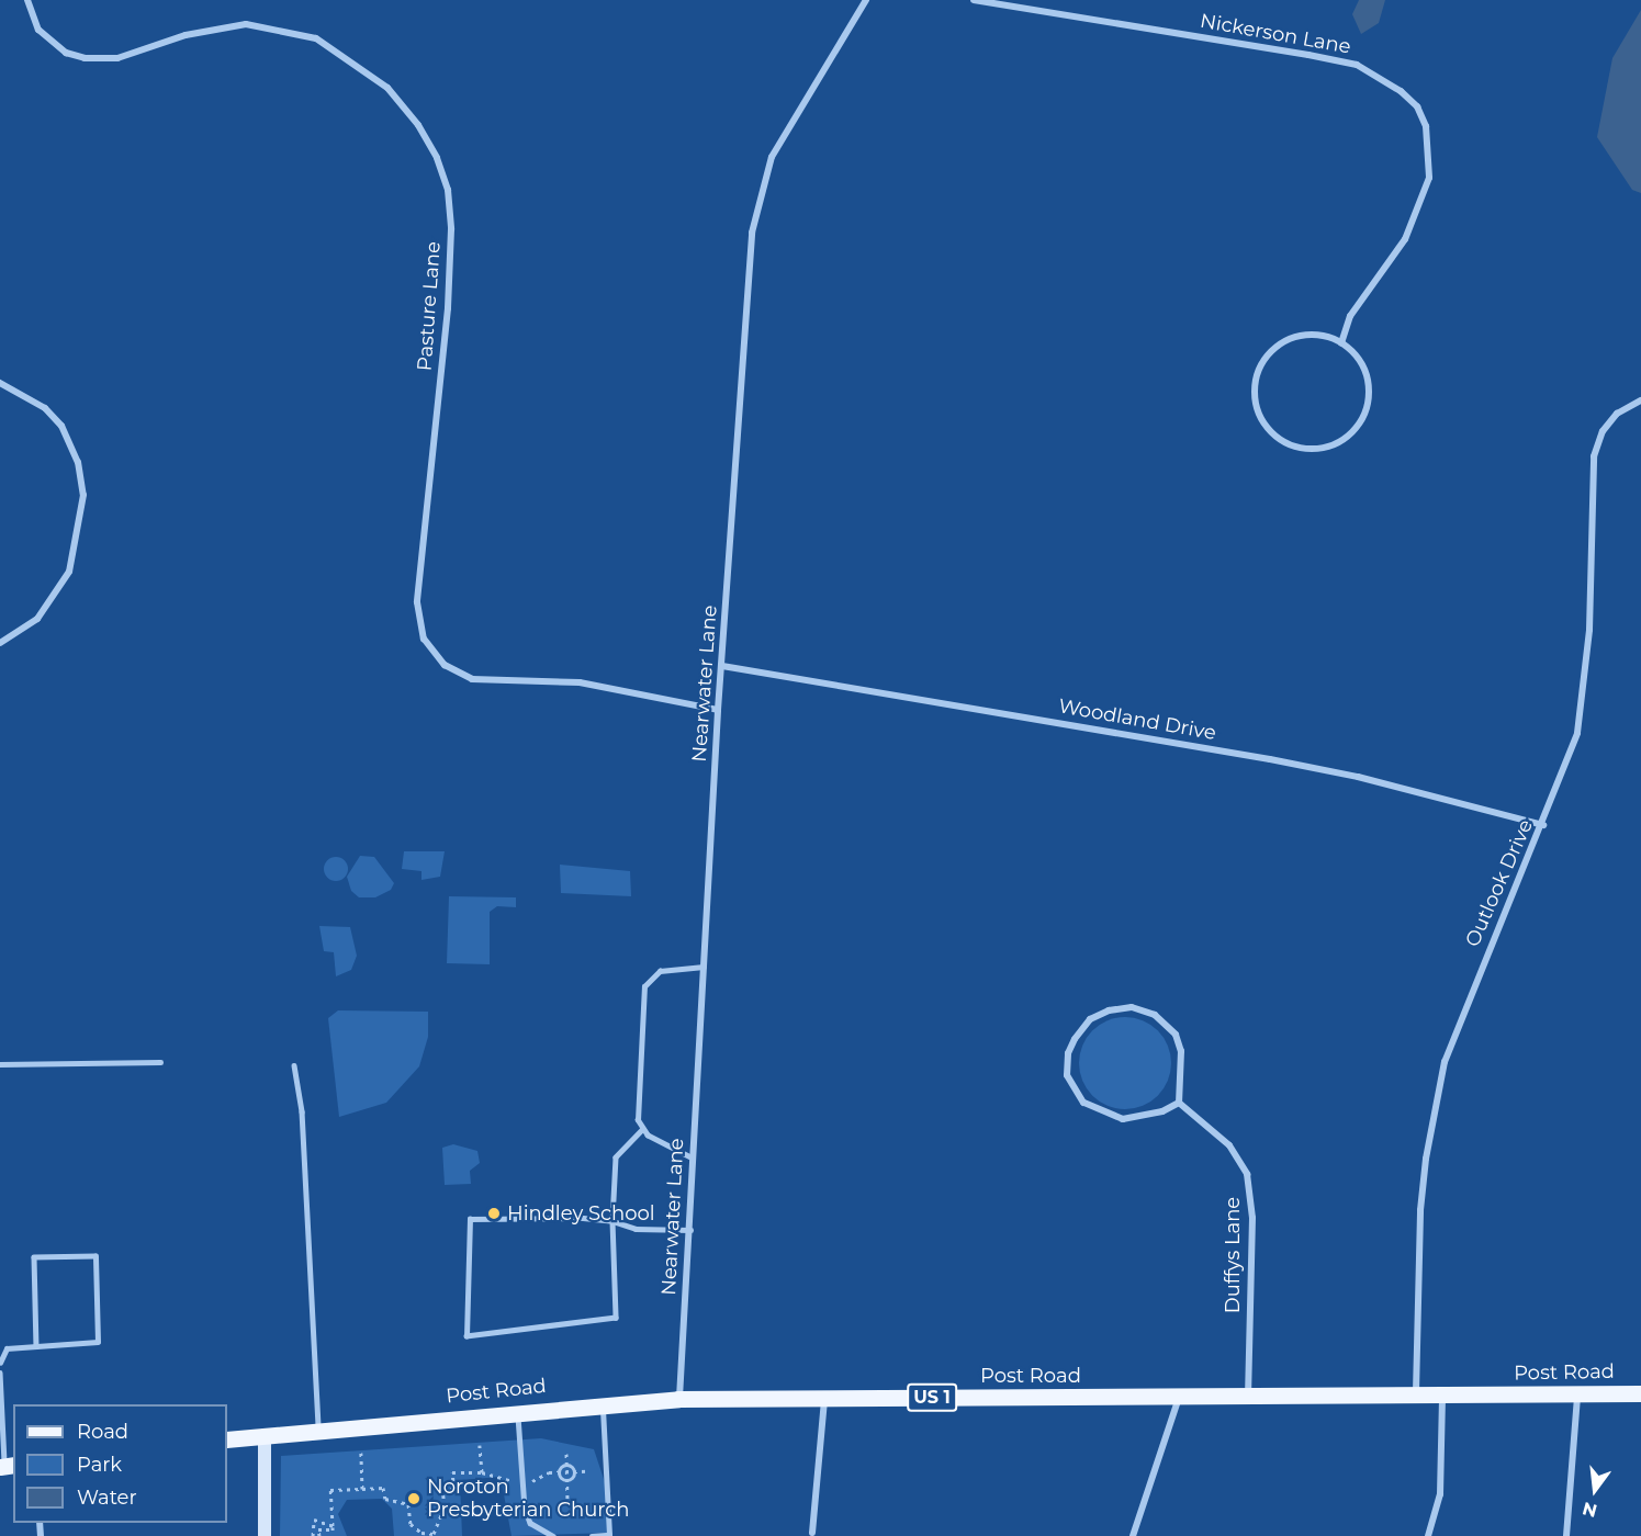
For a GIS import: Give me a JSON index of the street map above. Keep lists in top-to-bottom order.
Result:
{
  "streets": {
    "main road": ["Post Road", "US 1"],
    "street": [
      "Nickerson Lane",
      "Pasture Lane",
      "Nearwater Lane",
      "Woodland Drive",
      "Outlook Drive",
      "Duffys Lane"
    ]
  },
  "crossings": [
    ["Pasture Lane", "Nearwater Lane"],
    ["Nearwater Lane", "Woodland Drive"],
    ["Nearwater Lane", "Post Road"],
    ["Woodland Drive", "Outlook Drive"],
    ["Outlook Drive", "Post Road"],
    ["Duffys Lane", "Post Road"]
  ],
  "places": ["Hindley School", "Noroton Presbyterian Church"],
  "legend": ["Road", "Park", "Water"],
  "north": "bottom"
}
